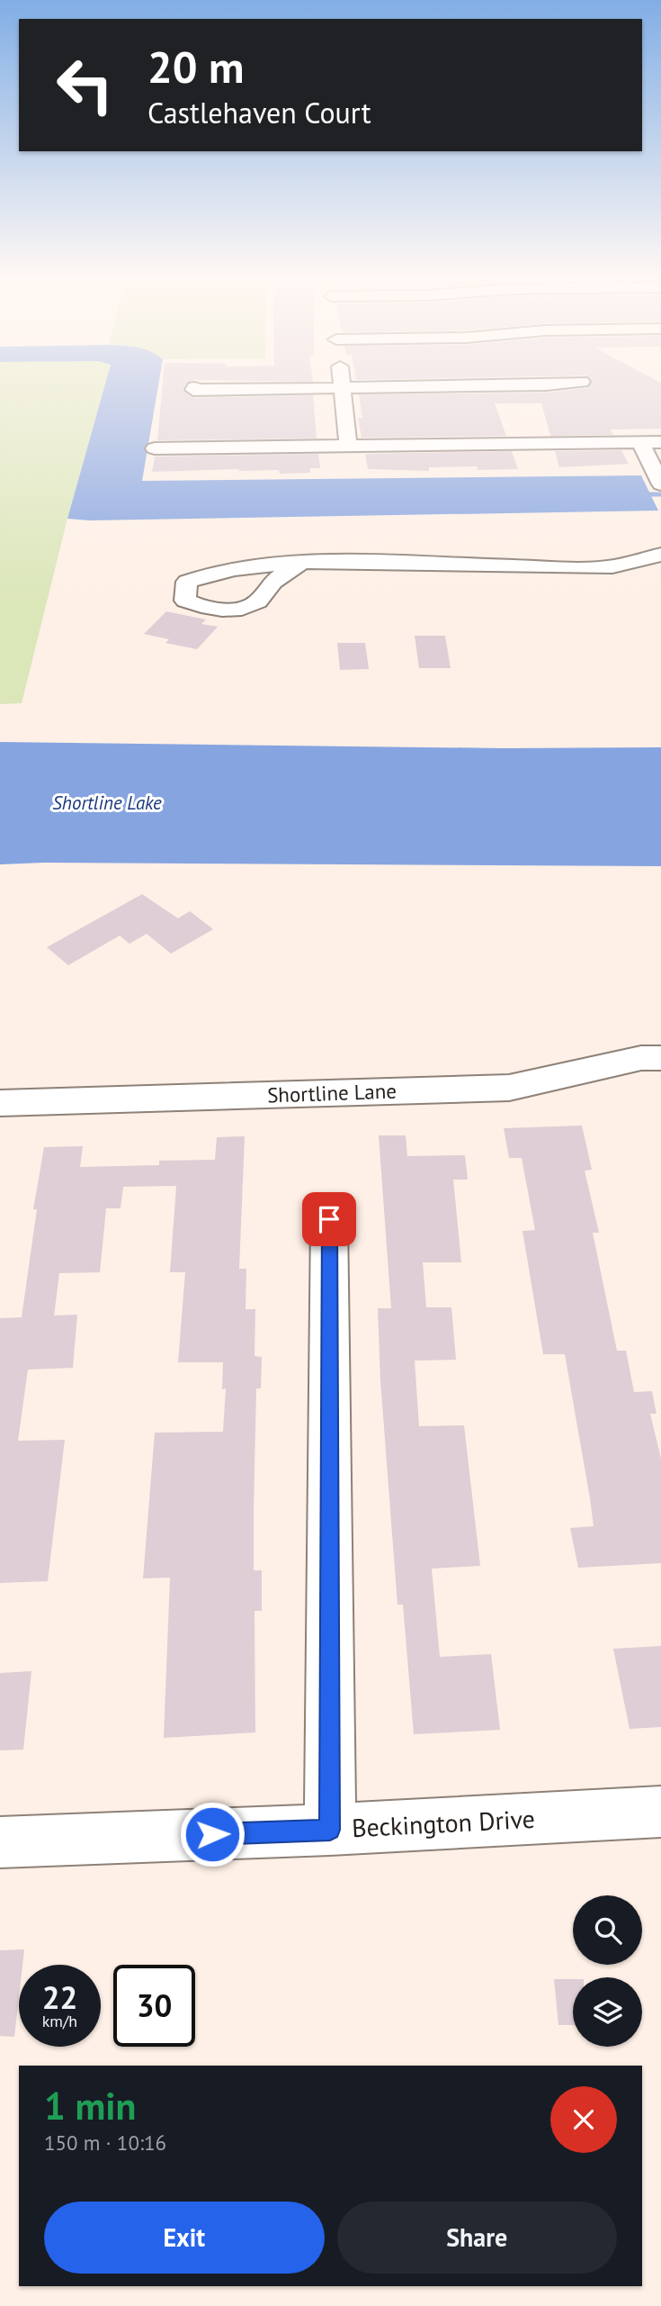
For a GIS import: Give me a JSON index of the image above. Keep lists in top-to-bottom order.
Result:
{
  "streets": {
    "street": ["Shortline Lane", "Beckington Drive"]
  },
  "water": ["Shortline Lake"],
  "page": {
    "turn": ["20 m", "Castlehaven Court"],
    "speed": "22 km/h",
    "limit": "30",
    "heading": ["1 min", "150 m · 10:16"],
    "buttons": ["Exit", "Share"]
  }
}
